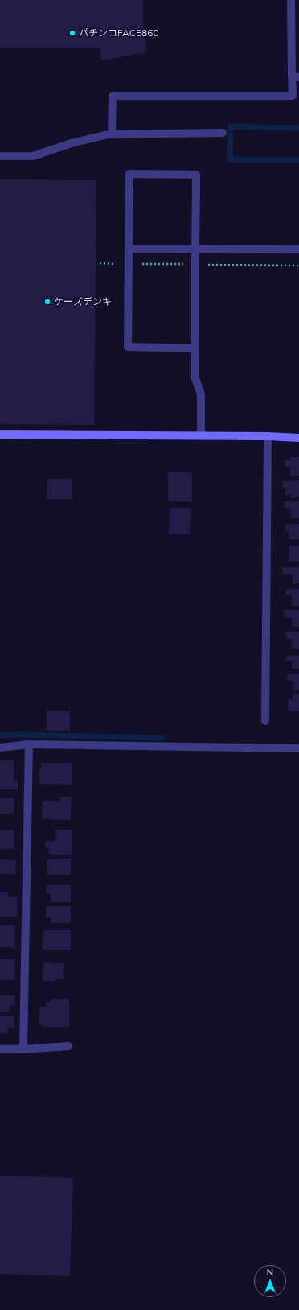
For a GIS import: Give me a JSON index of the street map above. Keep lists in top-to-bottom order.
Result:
{
  "places": ["パチンコFACE860", "ケーズデンキ"],
  "north": "top"
}
